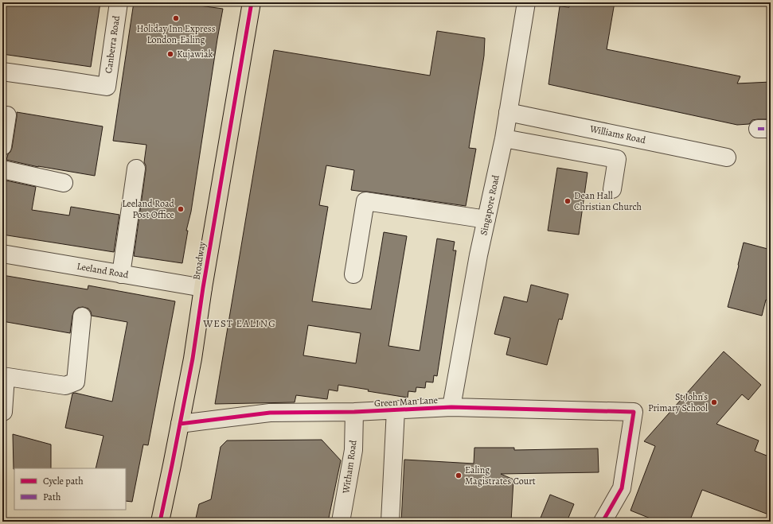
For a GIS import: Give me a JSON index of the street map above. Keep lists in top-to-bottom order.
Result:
{
  "streets": {
    "main road": ["Broadway"],
    "street": [
      "Canberra Road",
      "Williams Road",
      "Singapore Road",
      "Leeland Road",
      "Green Man Lane",
      "Witham Road"
    ]
  },
  "crossings": [
    ["Williams Road", "Singapore Road"],
    ["Singapore Road", "Green Man Lane"],
    ["Broadway", "Leeland Road"],
    ["Broadway", "Green Man Lane"],
    ["Green Man Lane", "Witham Road"]
  ],
  "districts": ["WEST EALING"],
  "places": [
    "Holiday Inn Express London-Ealing",
    "Kujawiak",
    "Dean Hall Christian Church",
    "Leeland Road Post Office",
    "St John's Primary School",
    "Ealing Magistrates Court"
  ],
  "legend": ["Cycle path", "Path"]
}
